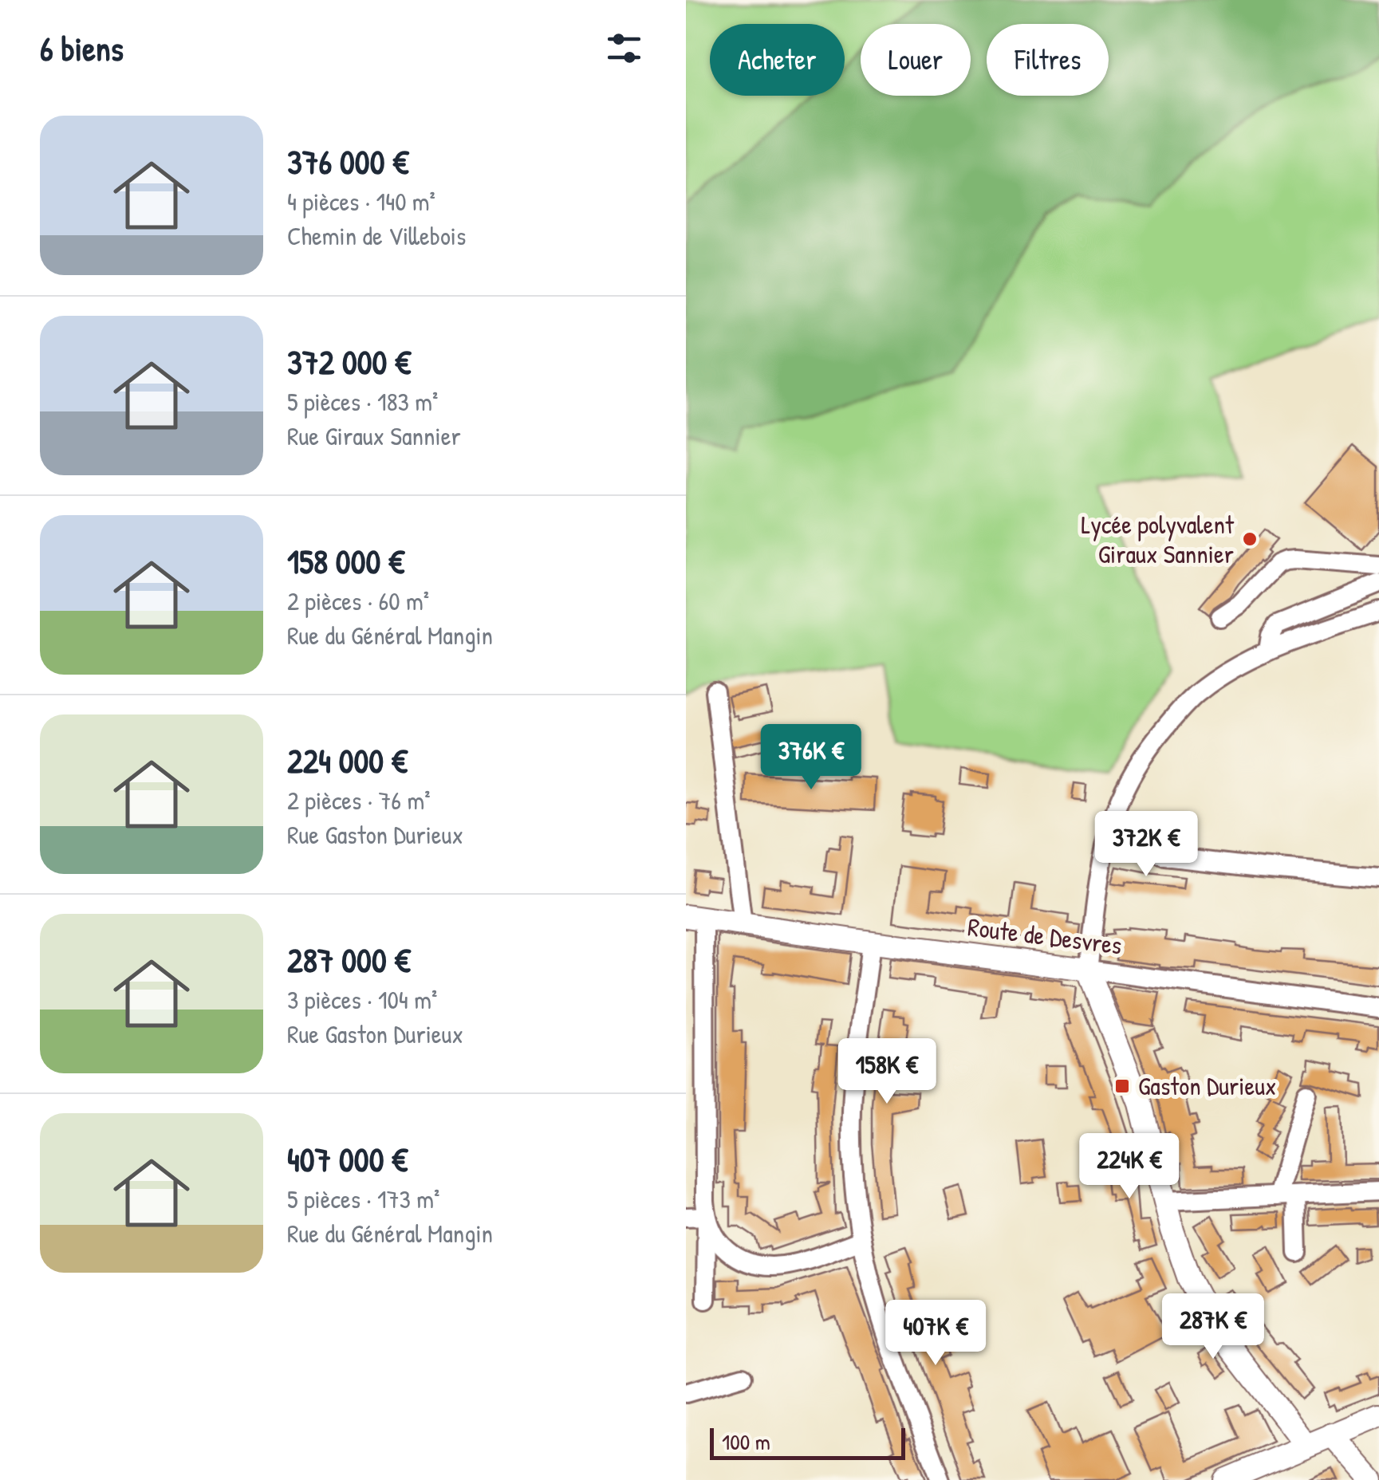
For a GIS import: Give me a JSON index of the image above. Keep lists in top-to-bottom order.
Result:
{
  "streets": {
    "main road": ["Route de Desvres"]
  },
  "places": {
    "other": ["Lycée polyvalent Giraux Sannier"],
    "transit": ["Gaston Durieux"]
  },
  "scale_bar": "100 m",
  "page": {
    "heading": "6 biens",
    "chip": ["Acheter", "Louer", "Filtres"],
    "list": [
      {
        "name": "376 000 €",
        "note": "4 pièces · 140 m² · Chemin de Villebois"
      },
      {
        "name": "372 000 €",
        "note": "5 pièces · 183 m² · Rue Giraux Sannier"
      },
      {
        "name": "158 000 €",
        "note": "2 pièces · 60 m² · Rue du Général Mangin"
      },
      {
        "name": "224 000 €",
        "note": "2 pièces · 76 m² · Rue Gaston Durieux"
      },
      {
        "name": "287 000 €",
        "note": "3 pièces · 104 m² · Rue Gaston Durieux"
      },
      {
        "name": "407 000 €",
        "note": "5 pièces · 173 m² · Rue du Général Mangin"
      }
    ],
    "price": [
      "376K €",
      "372K €",
      "158K €",
      "224K €",
      "287K €",
      "407K €"
    ],
    "scale": "100 m"
  }
}
